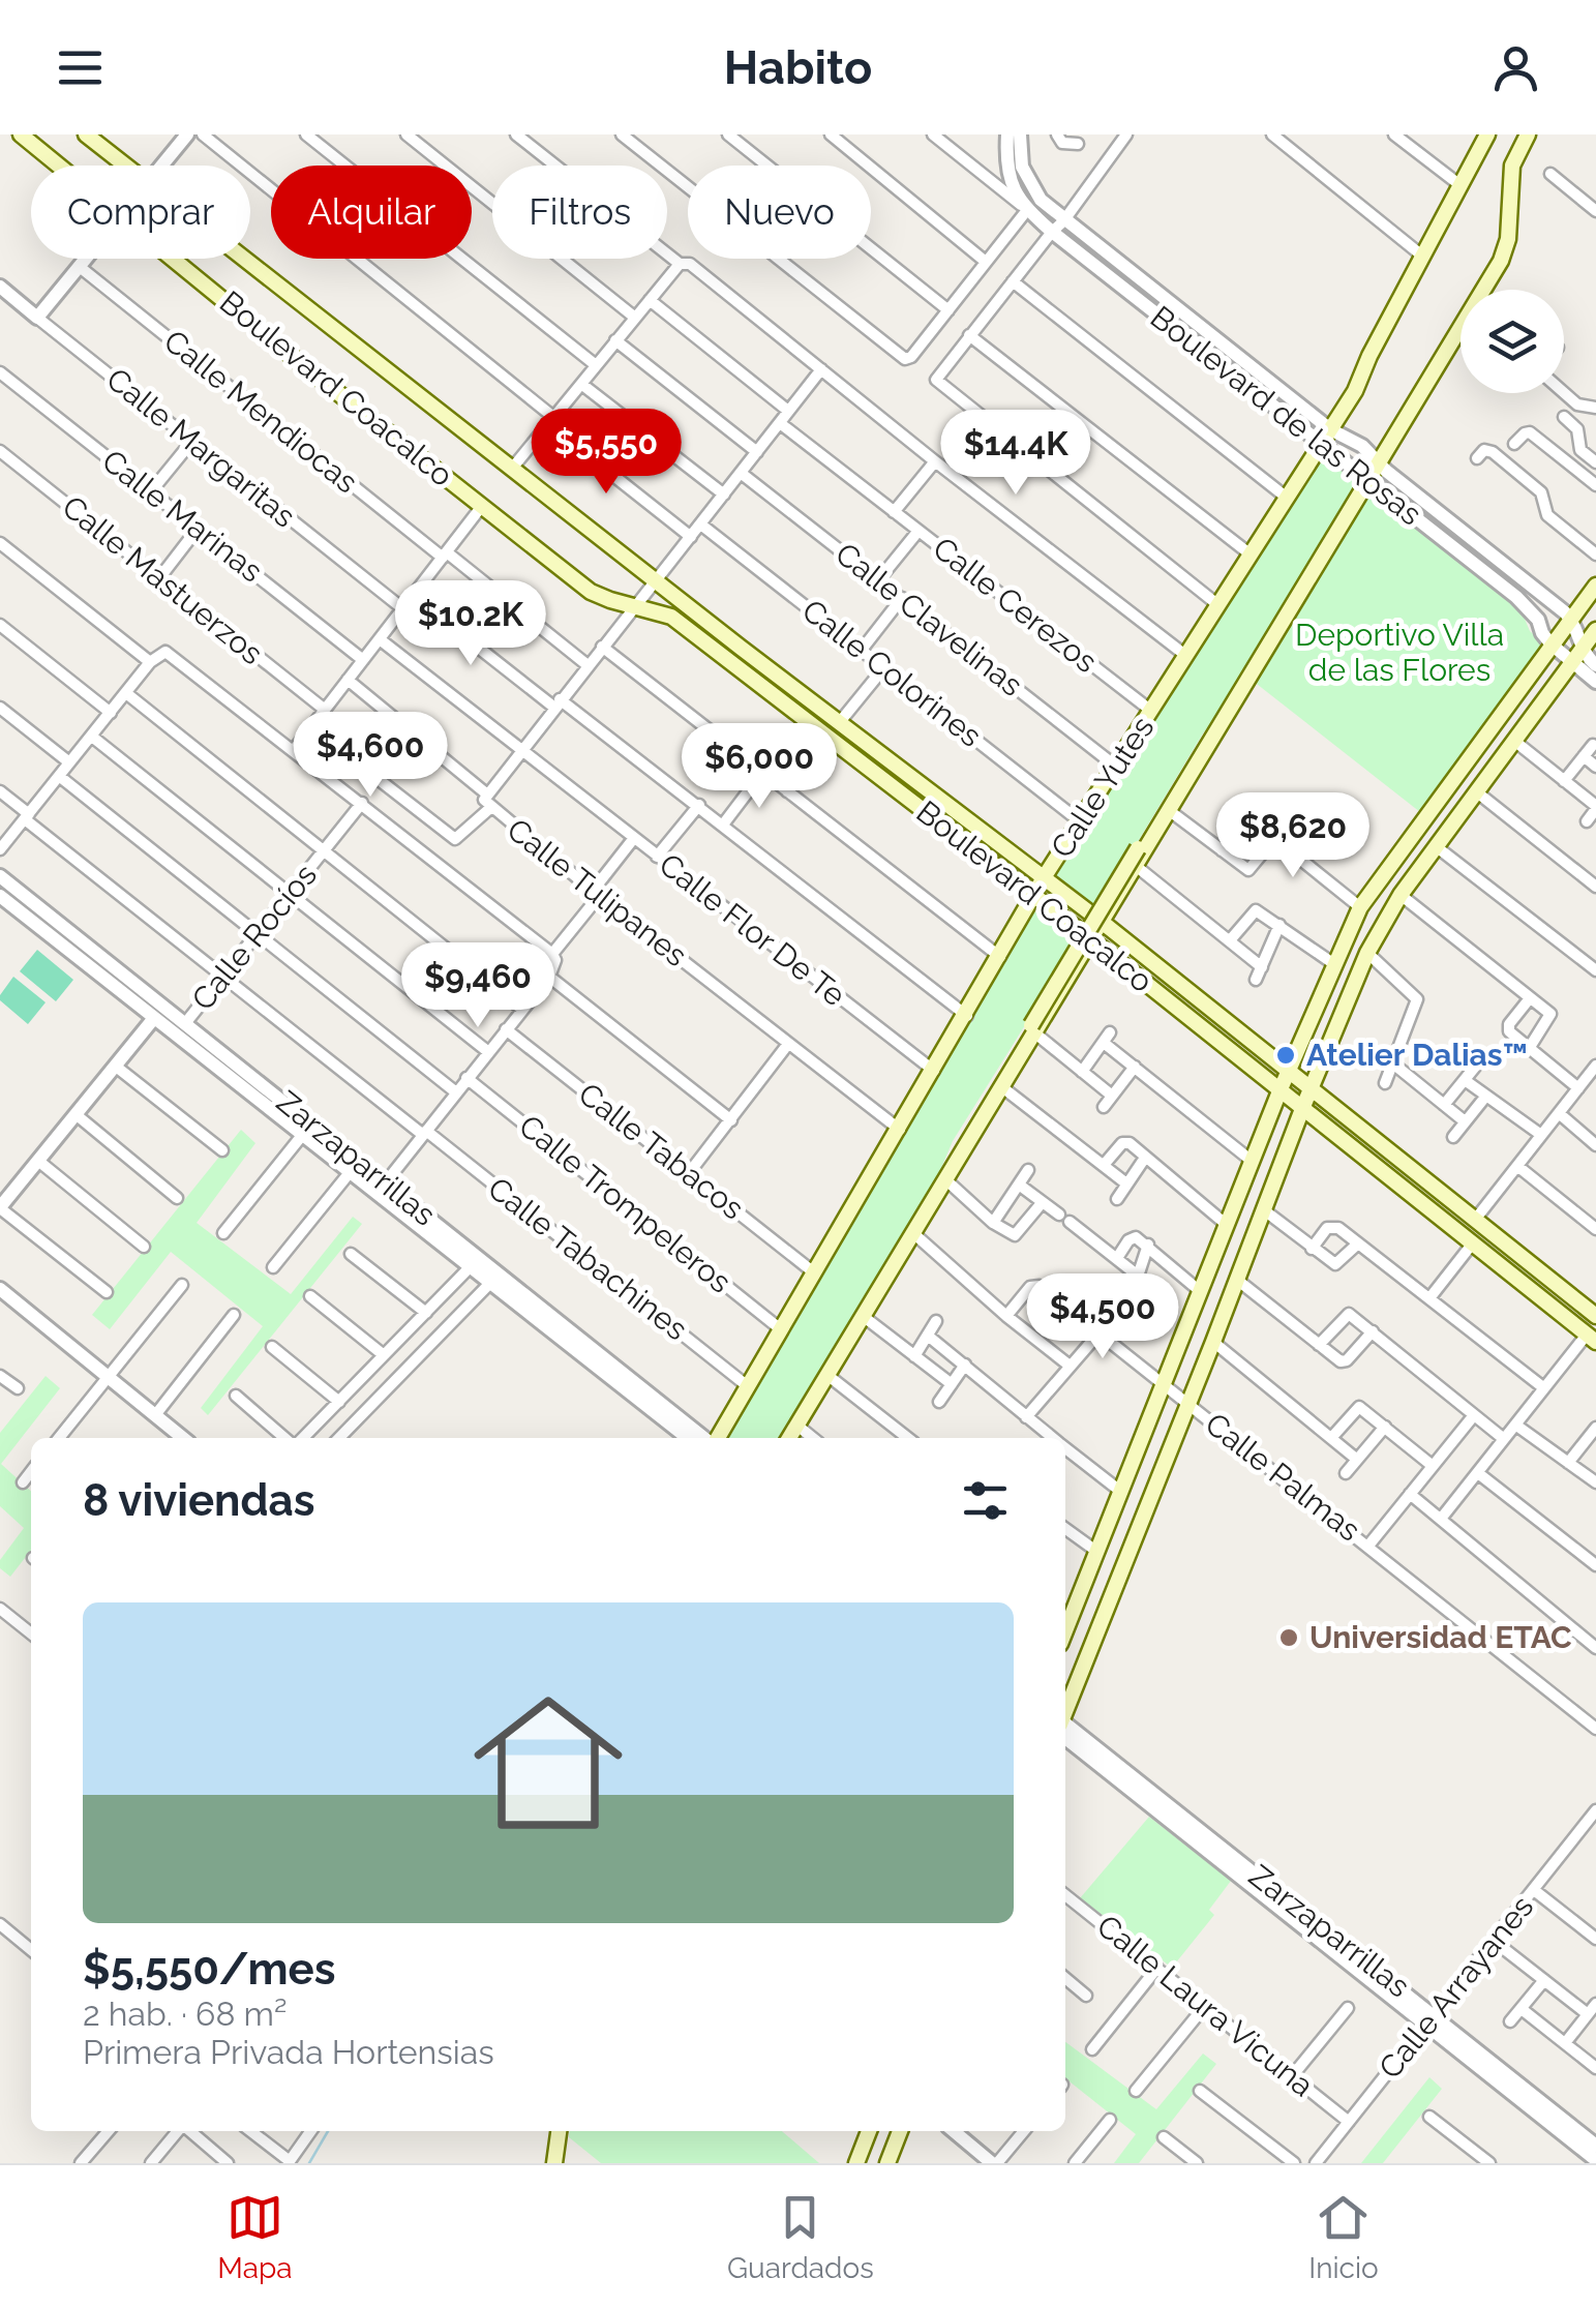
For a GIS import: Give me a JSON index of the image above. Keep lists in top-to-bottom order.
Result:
{
  "streets": {
    "main road": ["Boulevard Coacalco", "Calle Yutes"],
    "street": [
      "Calle Mendiocas",
      "Boulevard de las Rosas",
      "Calle Margaritas",
      "Calle Marinas",
      "Calle Mastuerzos",
      "Calle Cerezos",
      "Calle Clavelinas",
      "Calle Colorines",
      "Calle Tulipanes",
      "Calle Flor De Te",
      "Calle Rocíos",
      "Calle Tabacos",
      "Zarzaparrillas",
      "Calle Trompeleros",
      "Calle Tabachines",
      "Calle Palmas",
      "Calle Arrayanes",
      "Calle Laura Vicuna"
    ]
  },
  "crossings": [
    ["Boulevard Coacalco", "Calle Yutes"],
    ["Boulevard Coacalco", "Calle Tulipanes"],
    ["Calle Mendiocas", "Calle Tulipanes"],
    ["Boulevard de las Rosas", "Calle Yutes"],
    ["Calle Cerezos", "Calle Yutes"],
    ["Calle Cerezos", "Calle Tulipanes"],
    ["Calle Clavelinas", "Calle Yutes"],
    ["Calle Clavelinas", "Calle Tulipanes"],
    ["Calle Colorines", "Calle Yutes"],
    ["Calle Colorines", "Calle Tulipanes"],
    ["Calle Yutes", "Calle Tulipanes"],
    ["Calle Yutes", "Calle Flor De Te"],
    ["Calle Yutes", "Calle Tabacos"],
    ["Calle Yutes", "Calle Trompeleros"],
    ["Calle Yutes", "Calle Tabachines"],
    ["Calle Tulipanes", "Calle Flor De Te"],
    ["Calle Rocíos", "Zarzaparrillas"],
    ["Calle Rocíos", "Calle Tabachines"],
    ["Zarzaparrillas", "Calle Arrayanes"],
    ["Calle Arrayanes", "Calle Laura Vicuna"]
  ],
  "parks": ["Deportivo Villa de las Flores"],
  "places": ["Atelier Dalias™", "Universidad ETAC"],
  "page": {
    "header": "Habito",
    "chip": [
      "Comprar",
      "Alquilar",
      "Filtros",
      "Nuevo"
    ],
    "price": [
      "$5,550",
      "$14.4K",
      "$10.2K",
      "$4,600",
      "$6,000",
      "$8,620",
      "$9,460",
      "$4,500"
    ],
    "heading": "8 viviendas",
    "list": [
      {
        "name": "$5,550/mes",
        "note": "2 hab. · 68 m² · Primera Privada Hortensias"
      }
    ],
    "tabs": ["Mapa", "Guardados", "Inicio"]
  }
}
